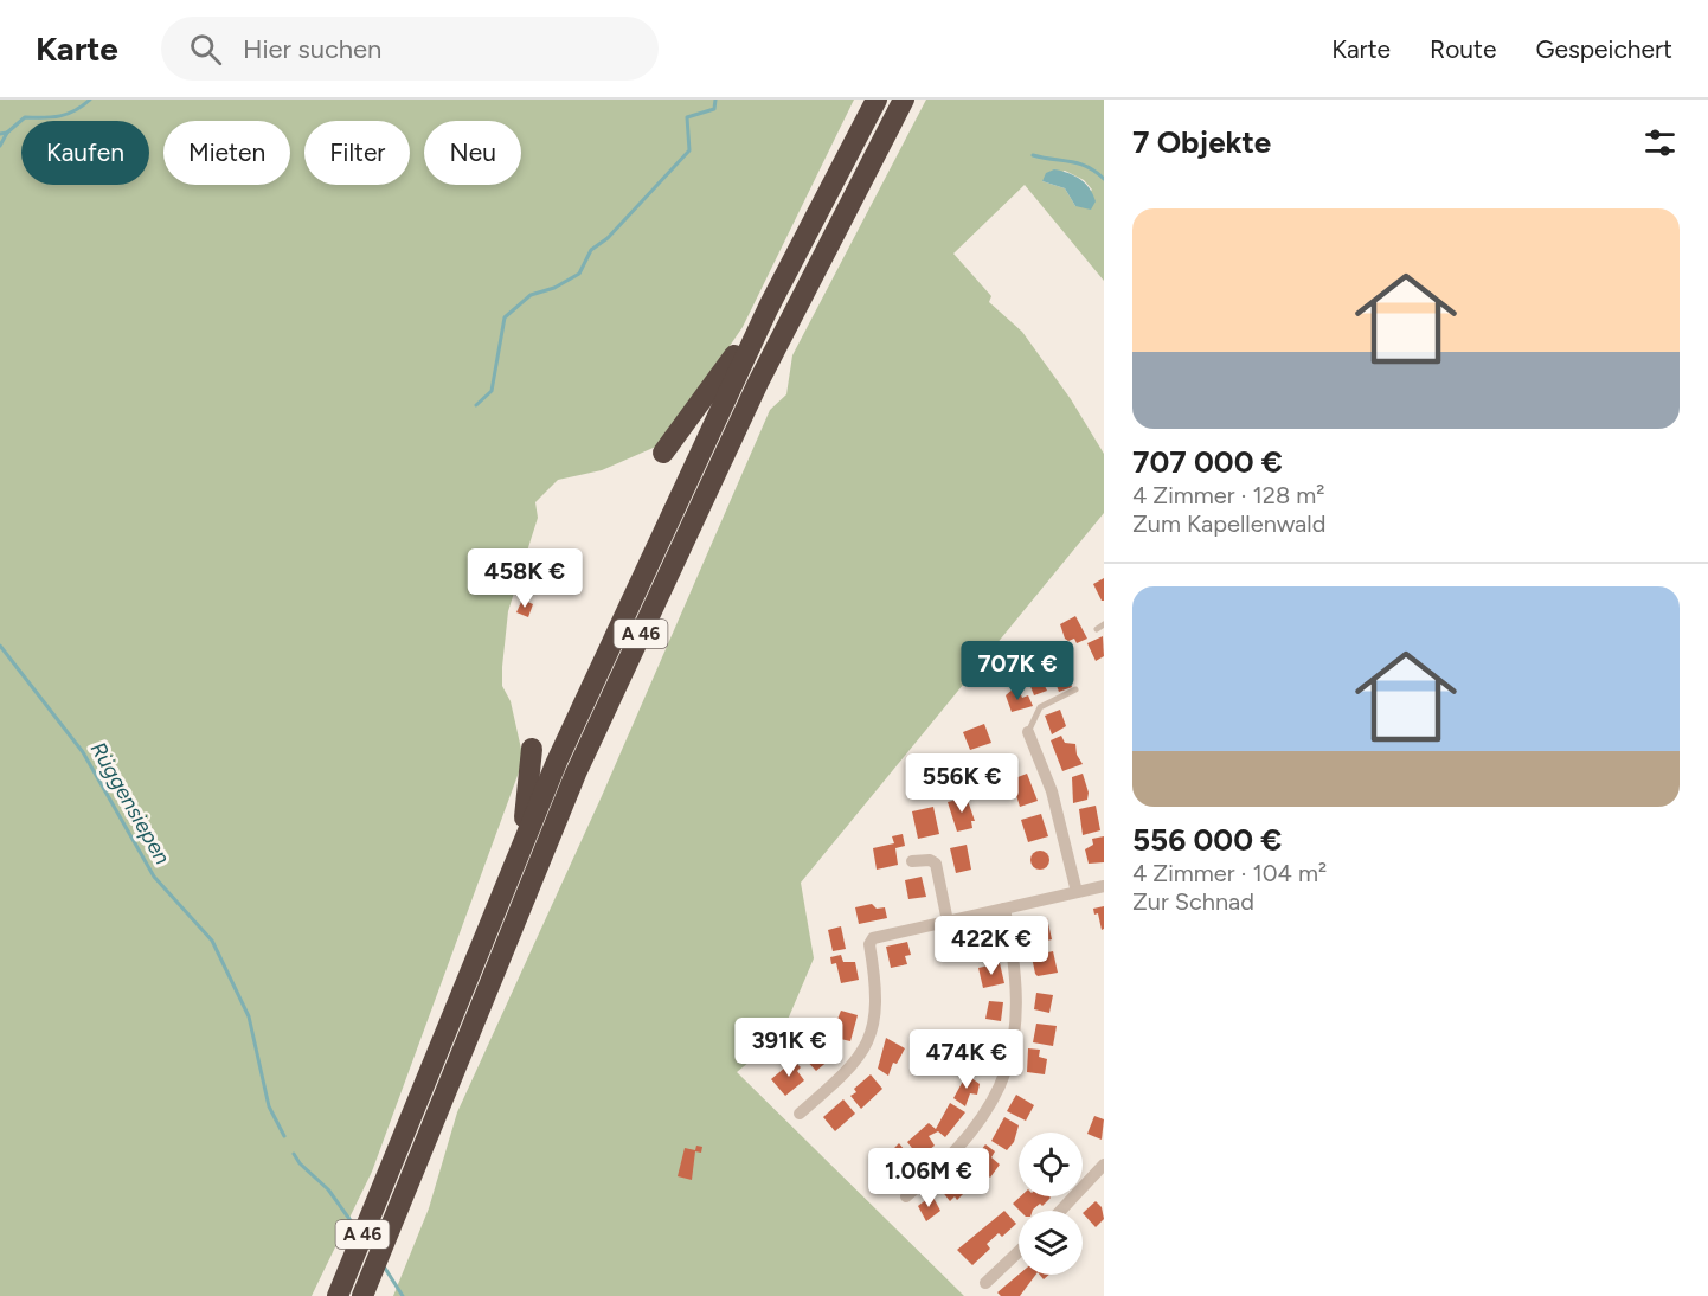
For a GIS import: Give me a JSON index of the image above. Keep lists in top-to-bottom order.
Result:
{
  "streets": {
    "highway": ["A 46"]
  },
  "water": ["Rüggensiepen"],
  "page": {
    "header": "Karte",
    "search": "Hier suchen",
    "nav": ["Karte", "Route", "Gespeichert"],
    "heading": "7 Objekte",
    "chip": [
      "Kaufen",
      "Mieten",
      "Filter",
      "Neu"
    ],
    "list": [
      {
        "name": "707 000 €",
        "note": "4 Zimmer · 128 m² · Zum Kapellenwald"
      },
      {
        "name": "556 000 €",
        "note": "4 Zimmer · 104 m² · Zur Schnad"
      }
    ],
    "price": [
      "458K €",
      "707K €",
      "556K €",
      "422K €",
      "391K €",
      "474K €",
      "1.06M €"
    ]
  }
}
